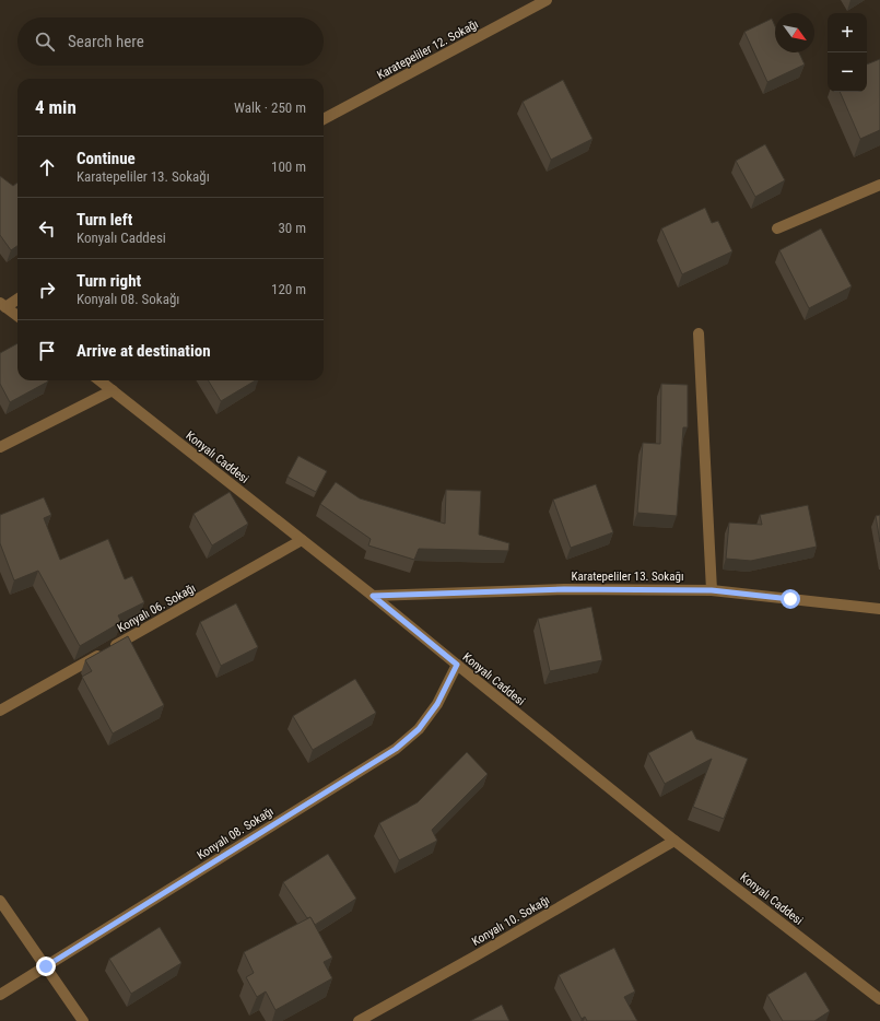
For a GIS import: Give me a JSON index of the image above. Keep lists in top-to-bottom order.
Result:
{
  "streets": {
    "street": [
      "Karatepeliler 12. Sokağı",
      "Konyalı Caddesi",
      "Karatepeliler 13. Sokağı",
      "Konyalı 06. Sokağı",
      "Konyalı 08. Sokağı",
      "Konyalı 10. Sokağı"
    ]
  },
  "crossings": [
    ["Konyalı Caddesi", "Karatepeliler 13. Sokağı"],
    ["Konyalı Caddesi", "Konyalı 06. Sokağı"],
    ["Konyalı Caddesi", "Konyalı 08. Sokağı"],
    ["Konyalı Caddesi", "Konyalı 10. Sokağı"]
  ],
  "north": "bottom right",
  "page": {
    "map_buttons": ["+", "−"],
    "search": "Search here",
    "heading": ["4 min", "Walk · 250 m"],
    "list": [
      ["Continue", "Karatepeliler 13. Sokağı", "100 m"],
      ["Turn left", "Konyalı Caddesi", "30 m"],
      ["Turn right", "Konyalı 08. Sokağı", "120 m"],
      "Arrive at destination"
    ]
  }
}
